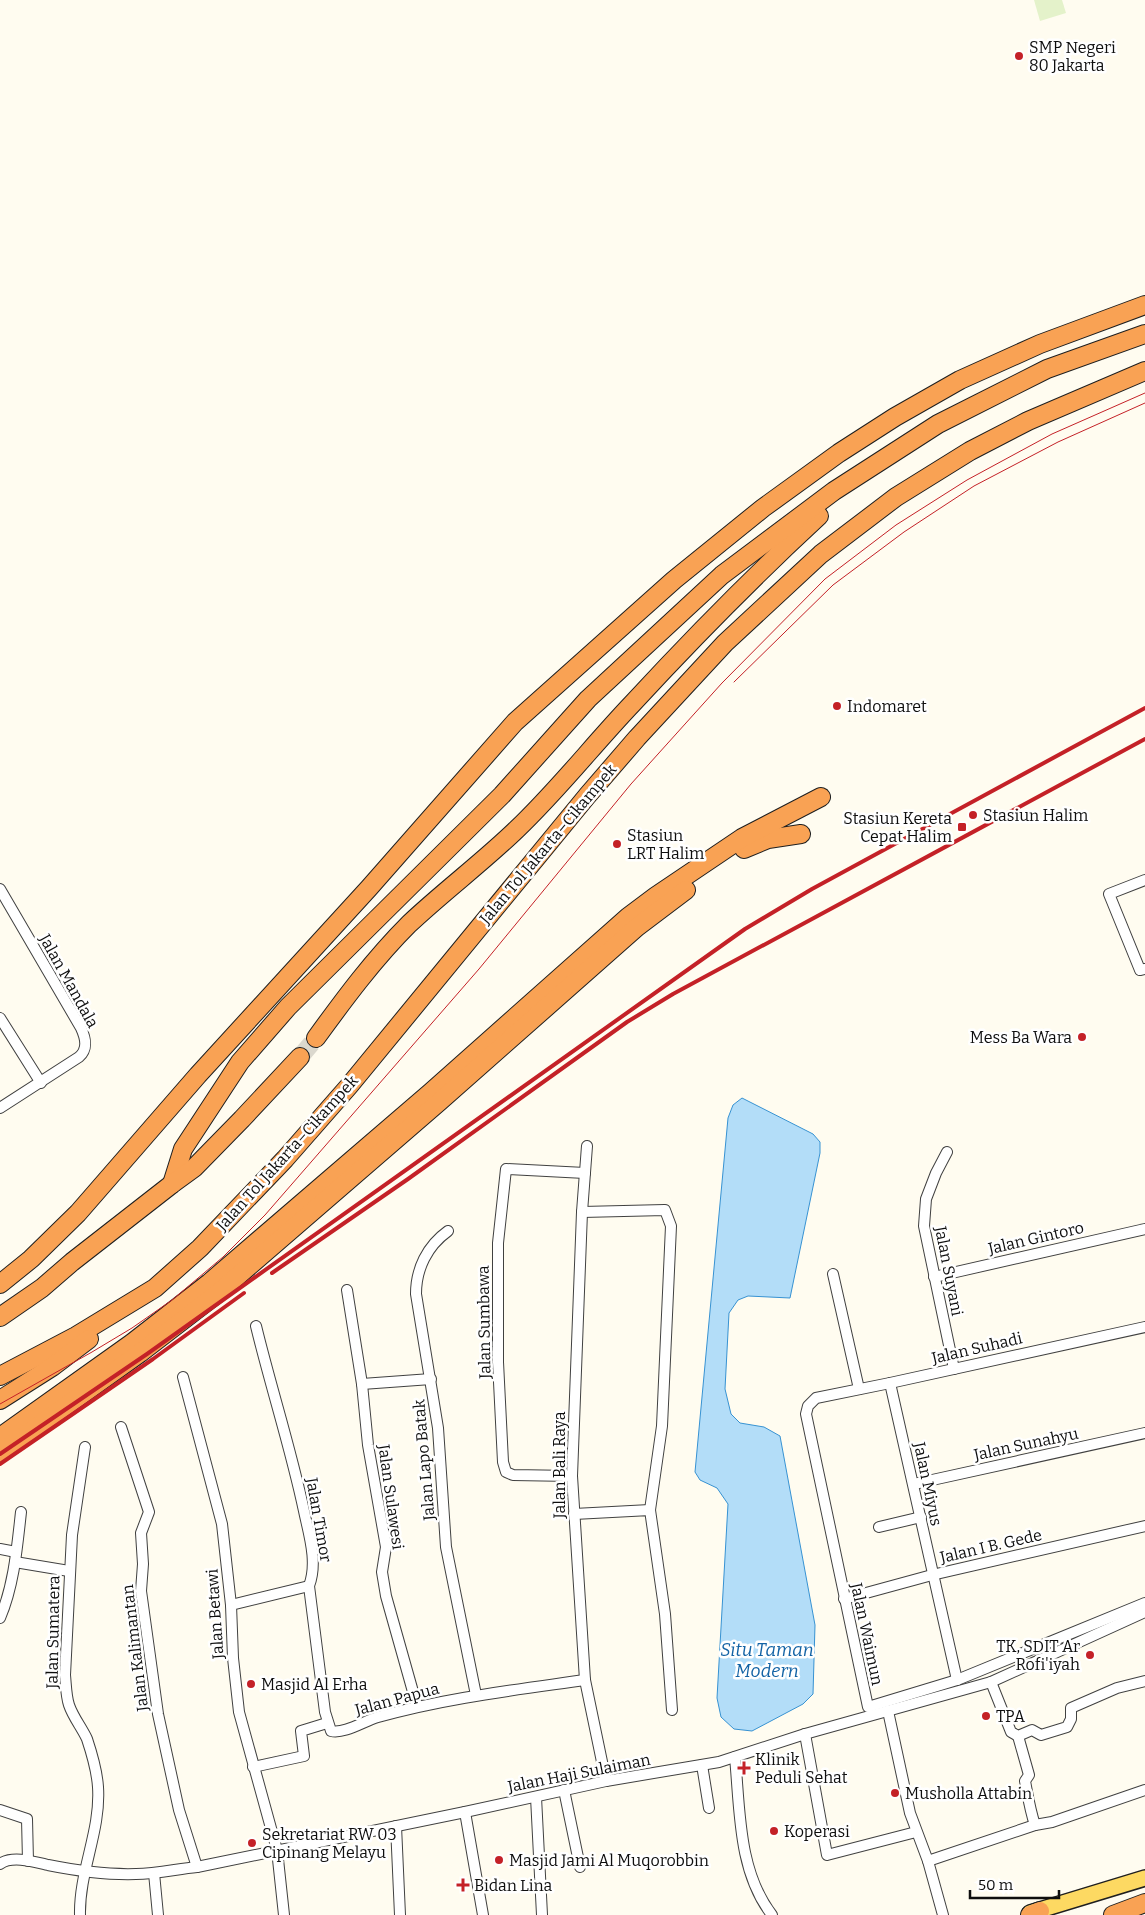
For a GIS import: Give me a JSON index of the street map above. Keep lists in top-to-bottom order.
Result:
{
  "streets": {
    "highway": ["Jalan Tol Jakarta–Cikampek"],
    "street": [
      "Jalan Mandala",
      "Jalan Gintoro",
      "Jalan Suyani",
      "Jalan Sumbawa",
      "Jalan Suhadi",
      "Jalan Sunahyu",
      "Jalan Lapo Batak",
      "Jalan Bali Raya",
      "Jalan Miyus",
      "Jalan Sulawesi",
      "Jalan Timor",
      "Jalan I B. Gede",
      "Jalan Betawi",
      "Jalan Sumatera",
      "Jalan Waimun",
      "Jalan Kalimantan",
      "Jalan Papua",
      "Jalan Haji Sulaiman"
    ]
  },
  "crossings": [
    ["Jalan Gintoro", "Jalan Suyani"],
    ["Jalan Suyani", "Jalan Suhadi"],
    ["Jalan Sumbawa", "Jalan Bali Raya"],
    ["Jalan Suhadi", "Jalan Miyus"],
    ["Jalan Suhadi", "Jalan Waimun"],
    ["Jalan Sunahyu", "Jalan Miyus"],
    ["Jalan Lapo Batak", "Jalan Papua"],
    ["Jalan Bali Raya", "Jalan Papua"],
    ["Jalan Bali Raya", "Jalan Haji Sulaiman"],
    ["Jalan Miyus", "Jalan I B. Gede"],
    ["Jalan Miyus", "Jalan Waimun"],
    ["Jalan Sulawesi", "Jalan Papua"],
    ["Jalan Timor", "Jalan Papua"],
    ["Jalan I B. Gede", "Jalan Waimun"],
    ["Jalan Betawi", "Jalan Haji Sulaiman"],
    ["Jalan Sumatera", "Jalan Haji Sulaiman"],
    ["Jalan Kalimantan", "Jalan Haji Sulaiman"]
  ],
  "water": ["Situ Taman Modern"],
  "places": {
    "other": [
      "SMP Negeri 80 Jakarta",
      "Indomaret",
      "Stasiun Halim",
      "Stasiun LRT Halim",
      "Mess Ba Wara",
      "TK, SDIT Ar Rofi'iyah",
      "Masjid Al Erha",
      "TPA",
      "Musholla Attabin",
      "Koperasi",
      "Sekretariat RW 03 Cipinang Melayu",
      "Masjid Jami Al Muqorobbin"
    ],
    "transit": ["Stasiun Kereta Cepat Halim"],
    "health": ["Klinik Peduli Sehat", "Bidan Lina"]
  },
  "scale_bar": "50 m"
}
